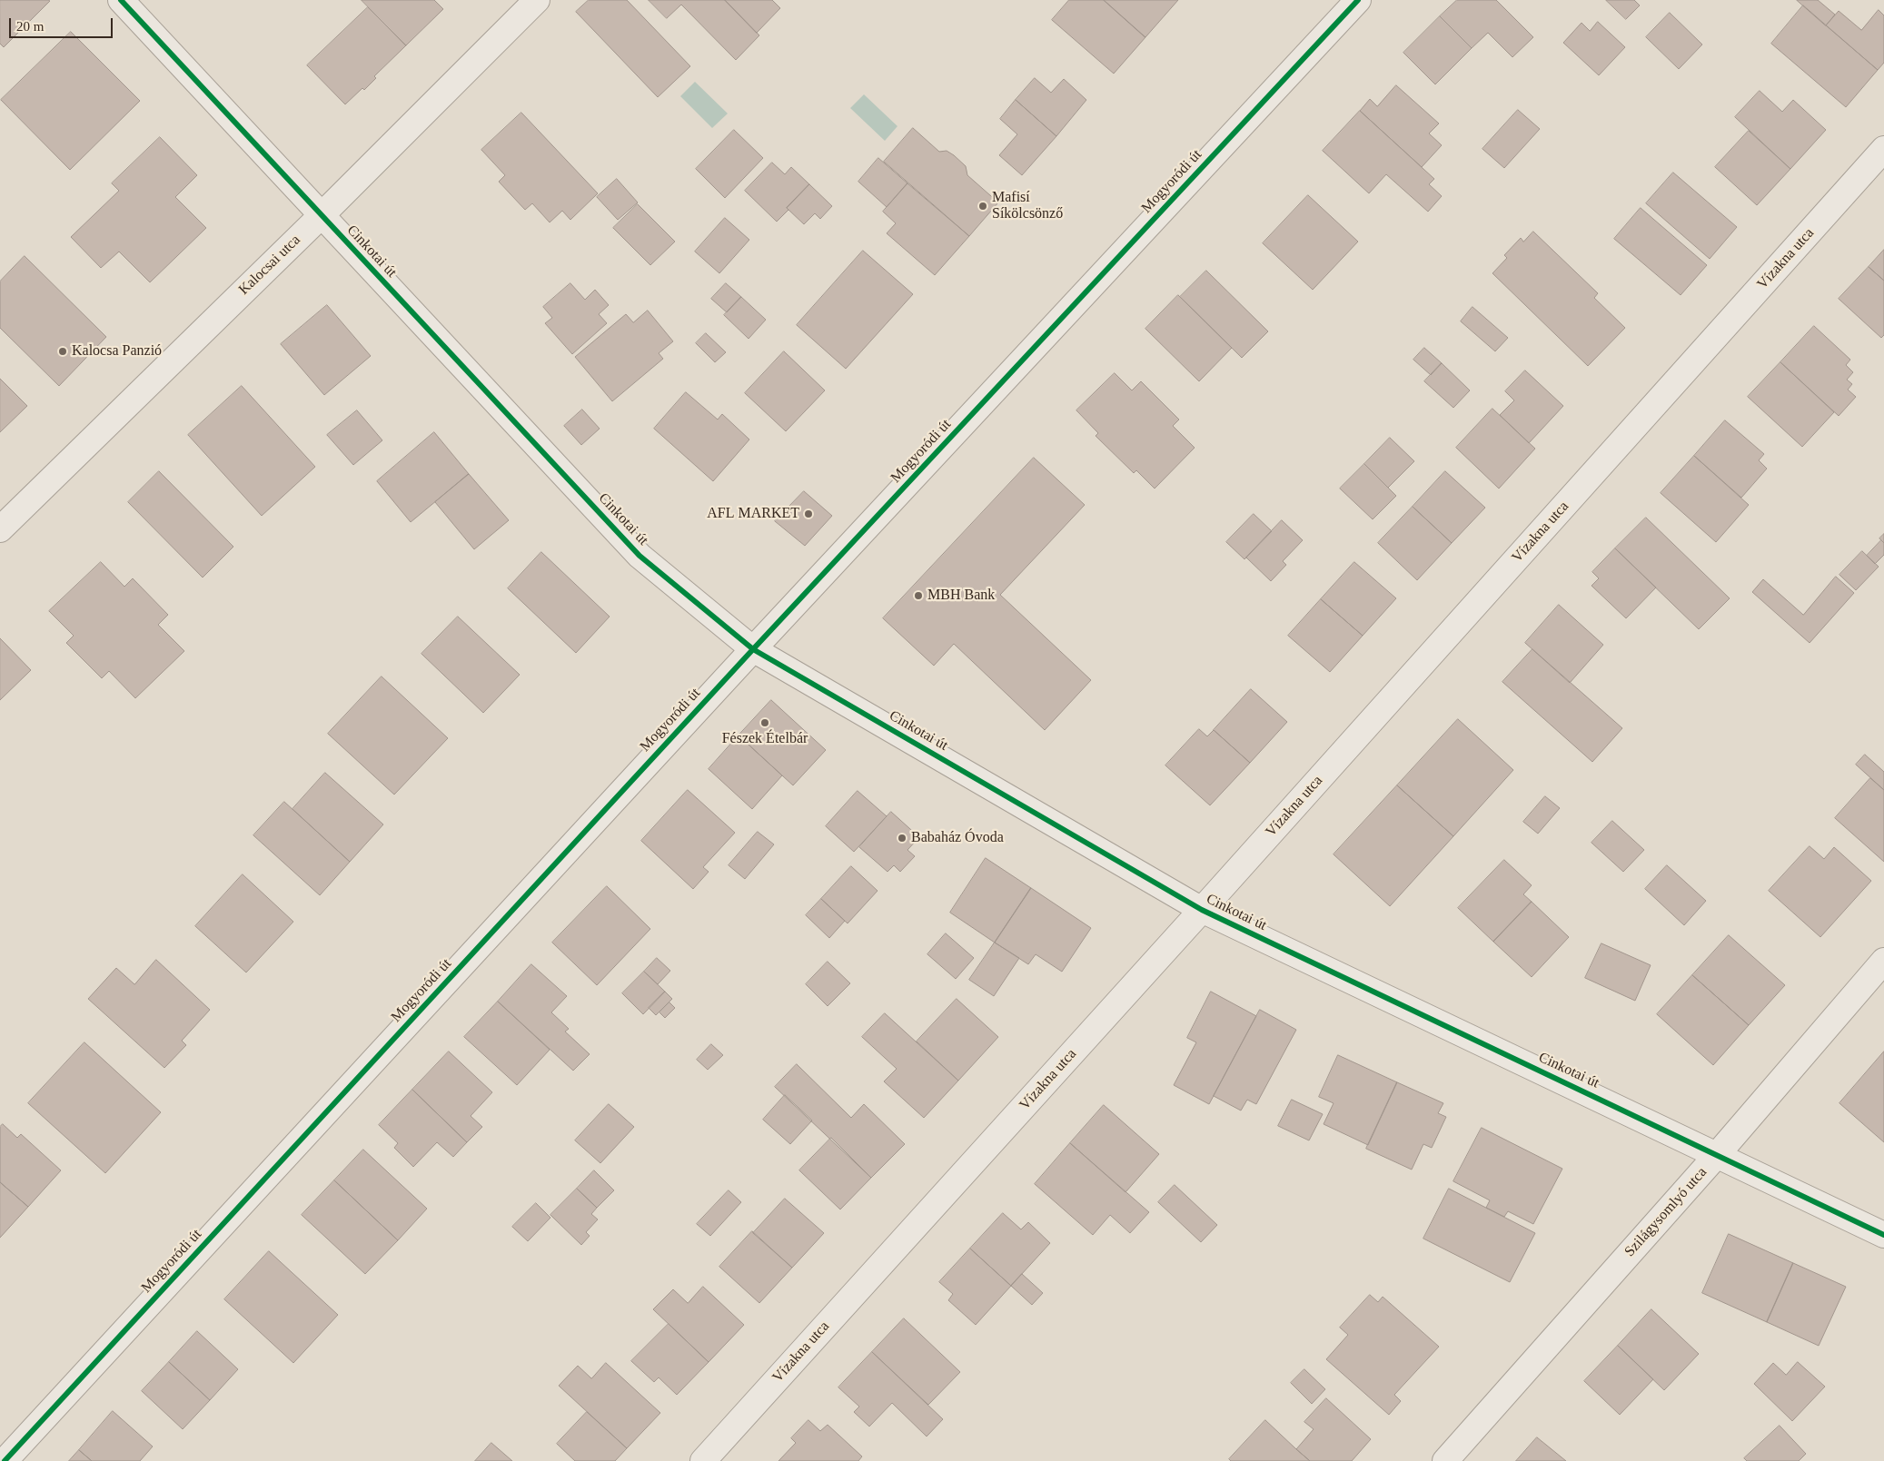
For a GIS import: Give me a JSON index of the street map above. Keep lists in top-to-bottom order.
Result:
{
  "streets": {
    "street": [
      "Mogyoródi út",
      "Cinkotai út",
      "Vízakna utca",
      "Kalocsai utca",
      "Szilágysomlyó utca"
    ]
  },
  "crossings": [
    ["Mogyoródi út", "Cinkotai út"],
    ["Cinkotai út", "Vízakna utca"],
    ["Cinkotai út", "Kalocsai utca"],
    ["Cinkotai út", "Szilágysomlyó utca"]
  ],
  "places": [
    "Mafisí Síkölcsönző",
    "Kalocsa Panzió",
    "AFL MARKET",
    "MBH Bank",
    "Fészek Ételbár",
    "Babaház Óvoda"
  ],
  "scale_bar": "20 m"
}
